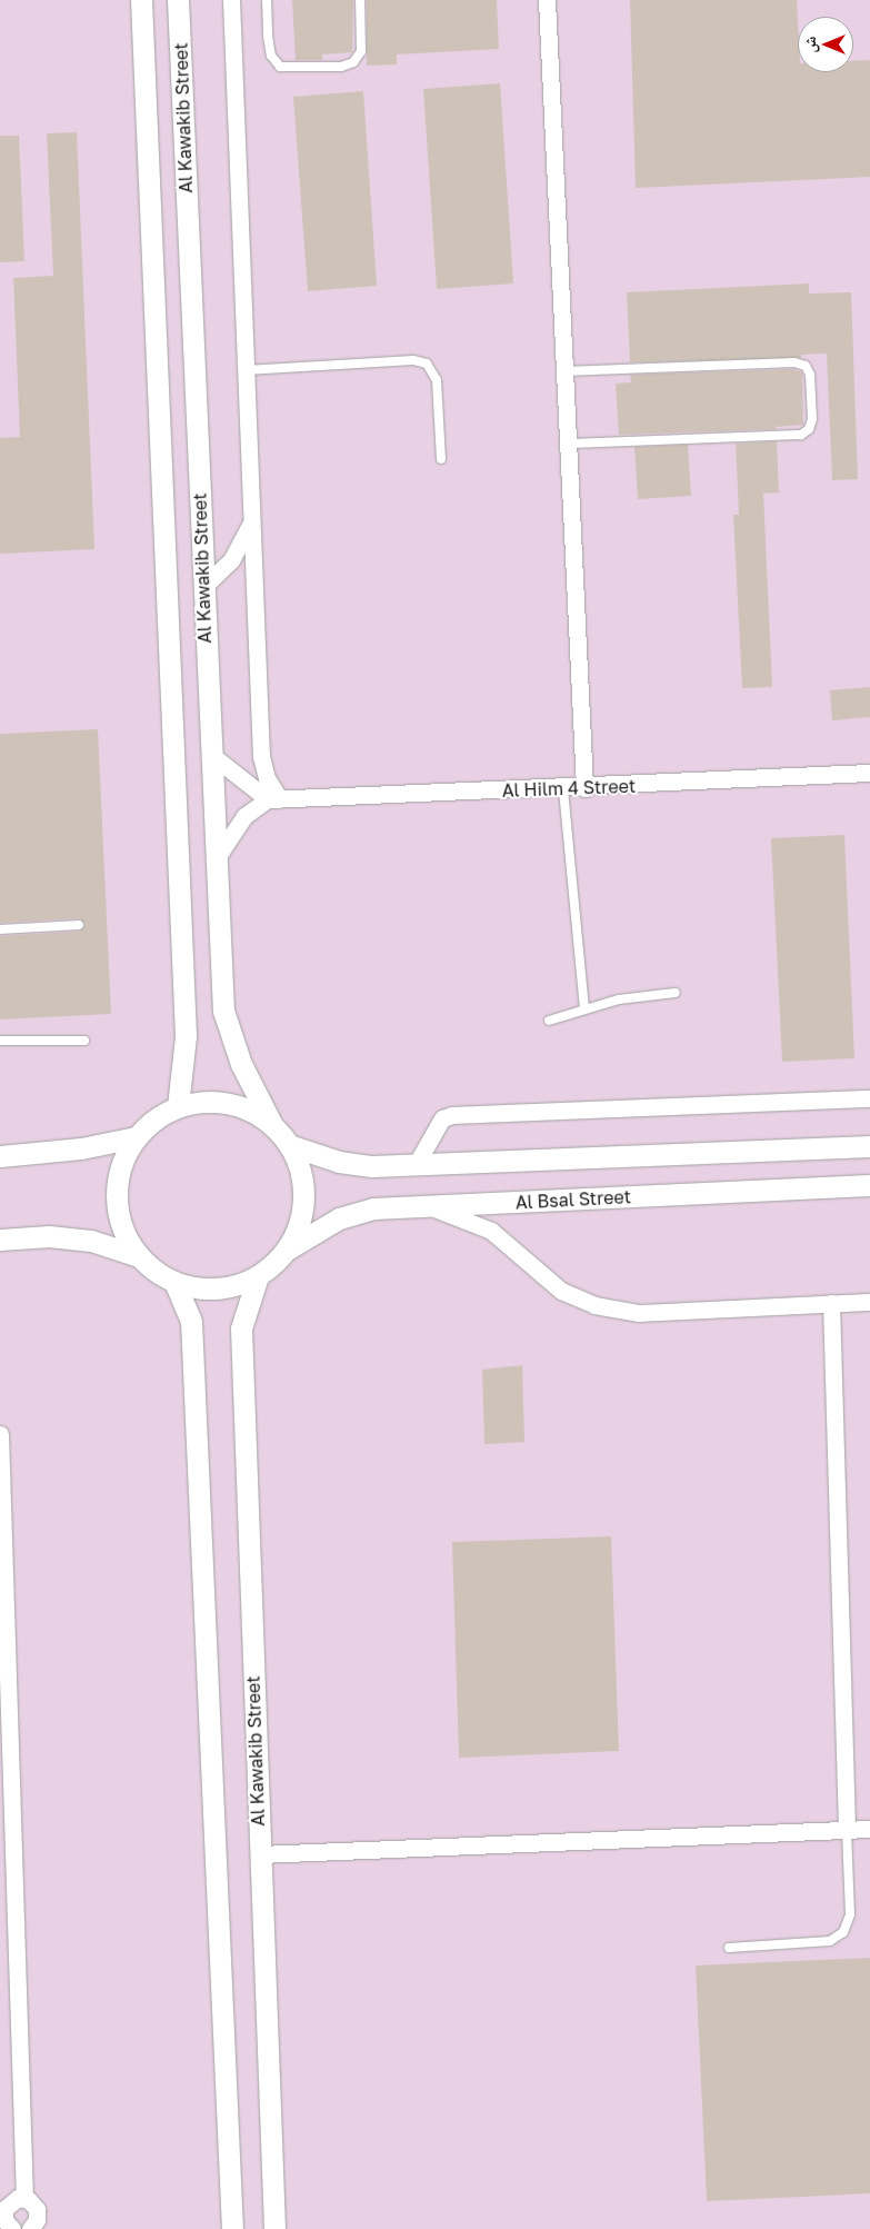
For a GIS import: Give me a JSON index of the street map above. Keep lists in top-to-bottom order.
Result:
{
  "streets": {
    "street": ["Al Kawakib Street", "Al Hilm 4 Street", "Al Bsal Street"]
  },
  "crossings": [
    ["Al Kawakib Street", "Al Bsal Street"]
  ],
  "north": "left"
}
